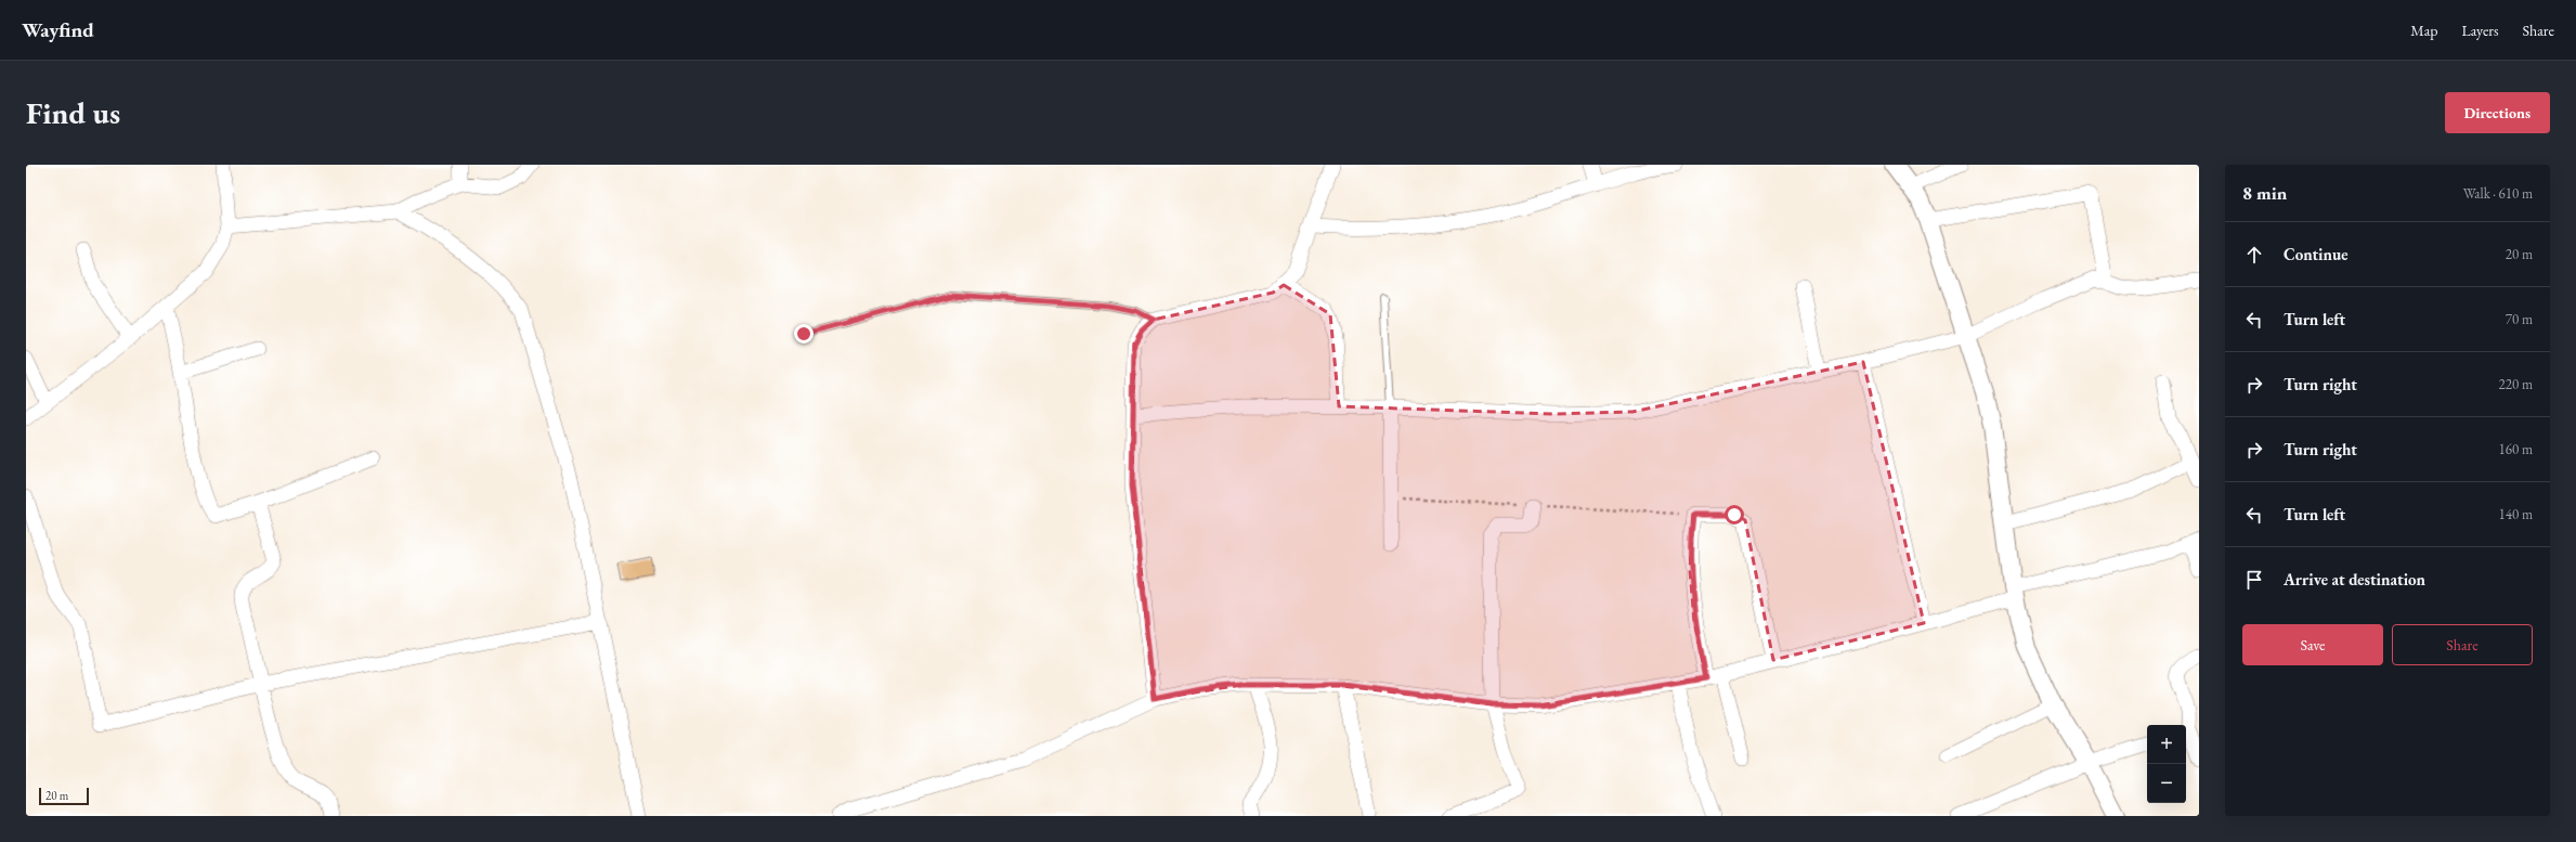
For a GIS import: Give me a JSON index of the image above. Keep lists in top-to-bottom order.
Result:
{
  "scale_bar": "20 m",
  "page": {
    "header": "Wayfind",
    "nav": ["Map", "Layers", "Share"],
    "buttons": [
      "Directions",
      ["Save", "Share"]
    ],
    "title": "Find us",
    "heading": ["8 min", "Walk · 610 m"],
    "list": [
      ["Continue", "20 m"],
      ["Turn left", "70 m"],
      ["Turn right", "220 m"],
      ["Turn right", "160 m"],
      ["Turn left", "140 m"],
      "Arrive at destination"
    ],
    "map_buttons": ["+", "−"],
    "scale": "20 m"
  }
}
